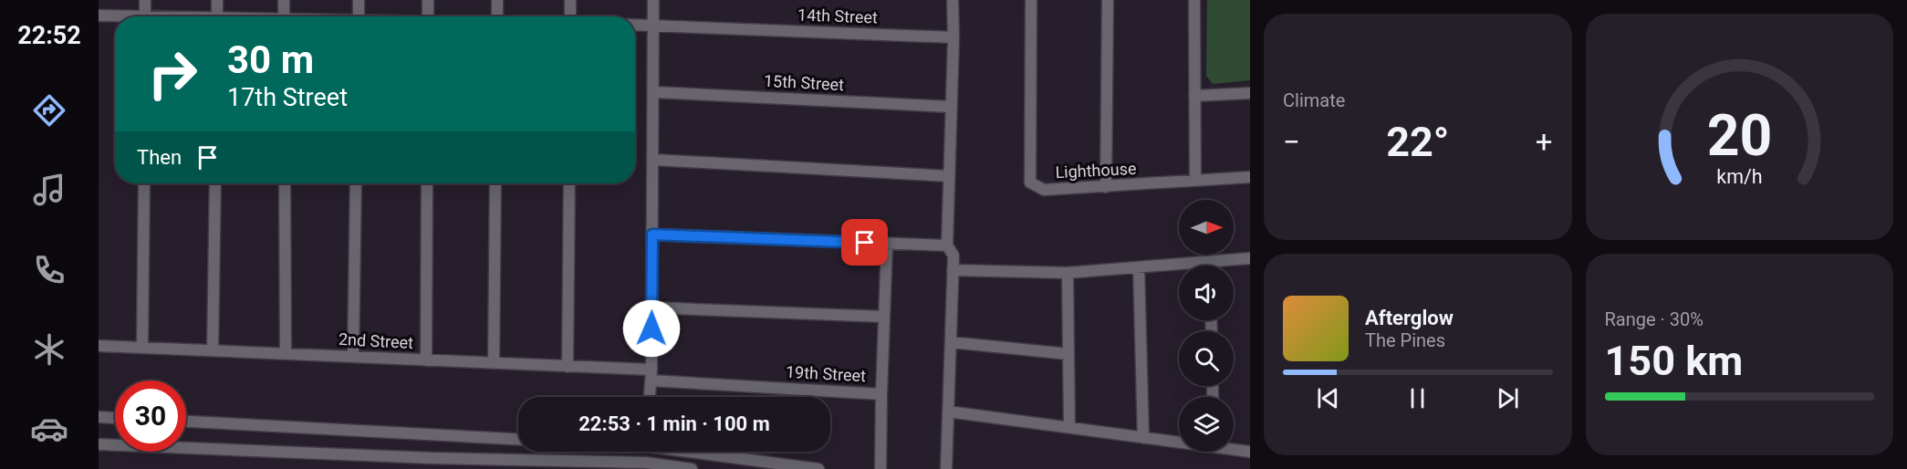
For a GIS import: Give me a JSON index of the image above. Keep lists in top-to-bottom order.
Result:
{
  "streets": {
    "street": [
      "14th Street",
      "15th Street",
      "Lighthouse",
      "2nd Street",
      "19th Street"
    ]
  },
  "crossings": [
    ["2nd Street", "19th Street"]
  ],
  "north": "right",
  "page": {
    "tabs": "22:52",
    "tile": [
      "Climate",
      ["Range · 30%", "150 km"]
    ],
    "turn": ["30 m", "17th Street"],
    "heat": ["−", "22°", "+"],
    "then": "Then",
    "song": ["Afterglow", "The Pines"],
    "limit": "30",
    "trip": "22:53 · 1 min · 100 m",
    "gauge": ["20", "km/h"]
  }
}
